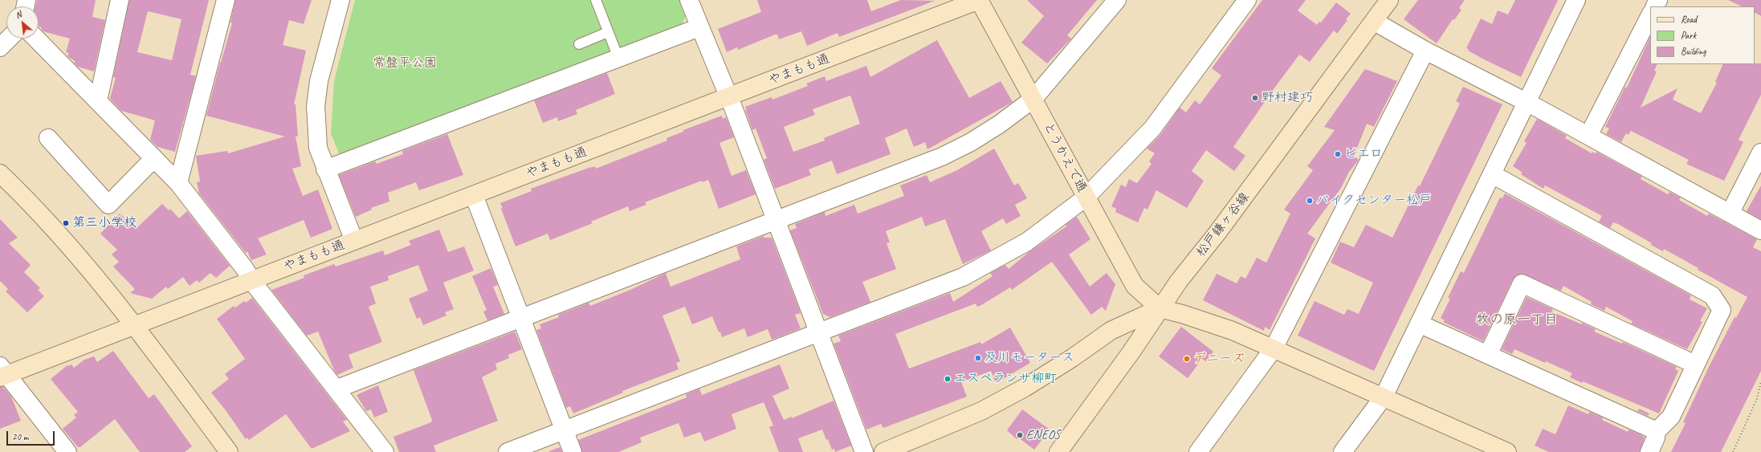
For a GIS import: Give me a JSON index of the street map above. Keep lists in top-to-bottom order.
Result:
{
  "streets": {
    "street": ["やまもも通", "とうかえで通", "松戸鎌ヶ谷線"]
  },
  "crossings": [
    ["やまもも通", "とうかえで通"],
    ["とうかえで通", "松戸鎌ヶ谷線"]
  ],
  "districts": ["牧の原一丁目"],
  "parks": ["常盤平公園"],
  "places": [
    "野村建巧",
    "ピエロ",
    "バイクセンター松戸",
    "第三小学校",
    "及川モータース",
    "デニーズ",
    "エスペランサ柳町",
    "ENEOS"
  ],
  "legend": ["Road", "Park", "Building"],
  "scale_bar": "20 m",
  "north": "top left"
}
